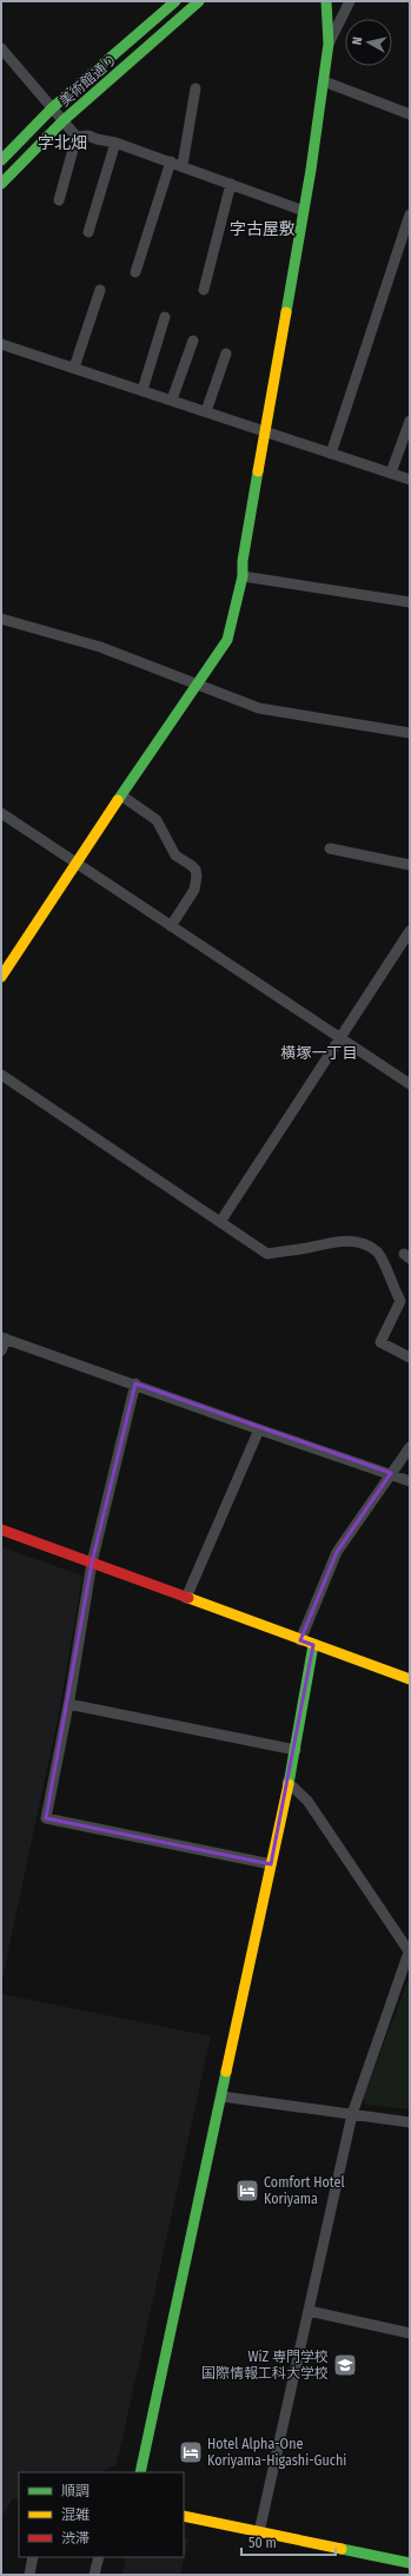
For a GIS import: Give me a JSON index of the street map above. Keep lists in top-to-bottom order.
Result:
{
  "streets": {
    "street": ["美術館通り"]
  },
  "districts": ["字北畑", "字古屋敷", "横塚一丁目"],
  "places": {
    "hotel": ["Comfort Hotel Koriyama", "Hotel Alpha-One Koriyama-Higashi-Guchi"],
    "school or university": ["WiZ 専門学校 国際情報工科大学校"]
  },
  "legend": ["順調", "混雑", "渋滞"],
  "scale_bar": "50 m",
  "north": "left"
}
